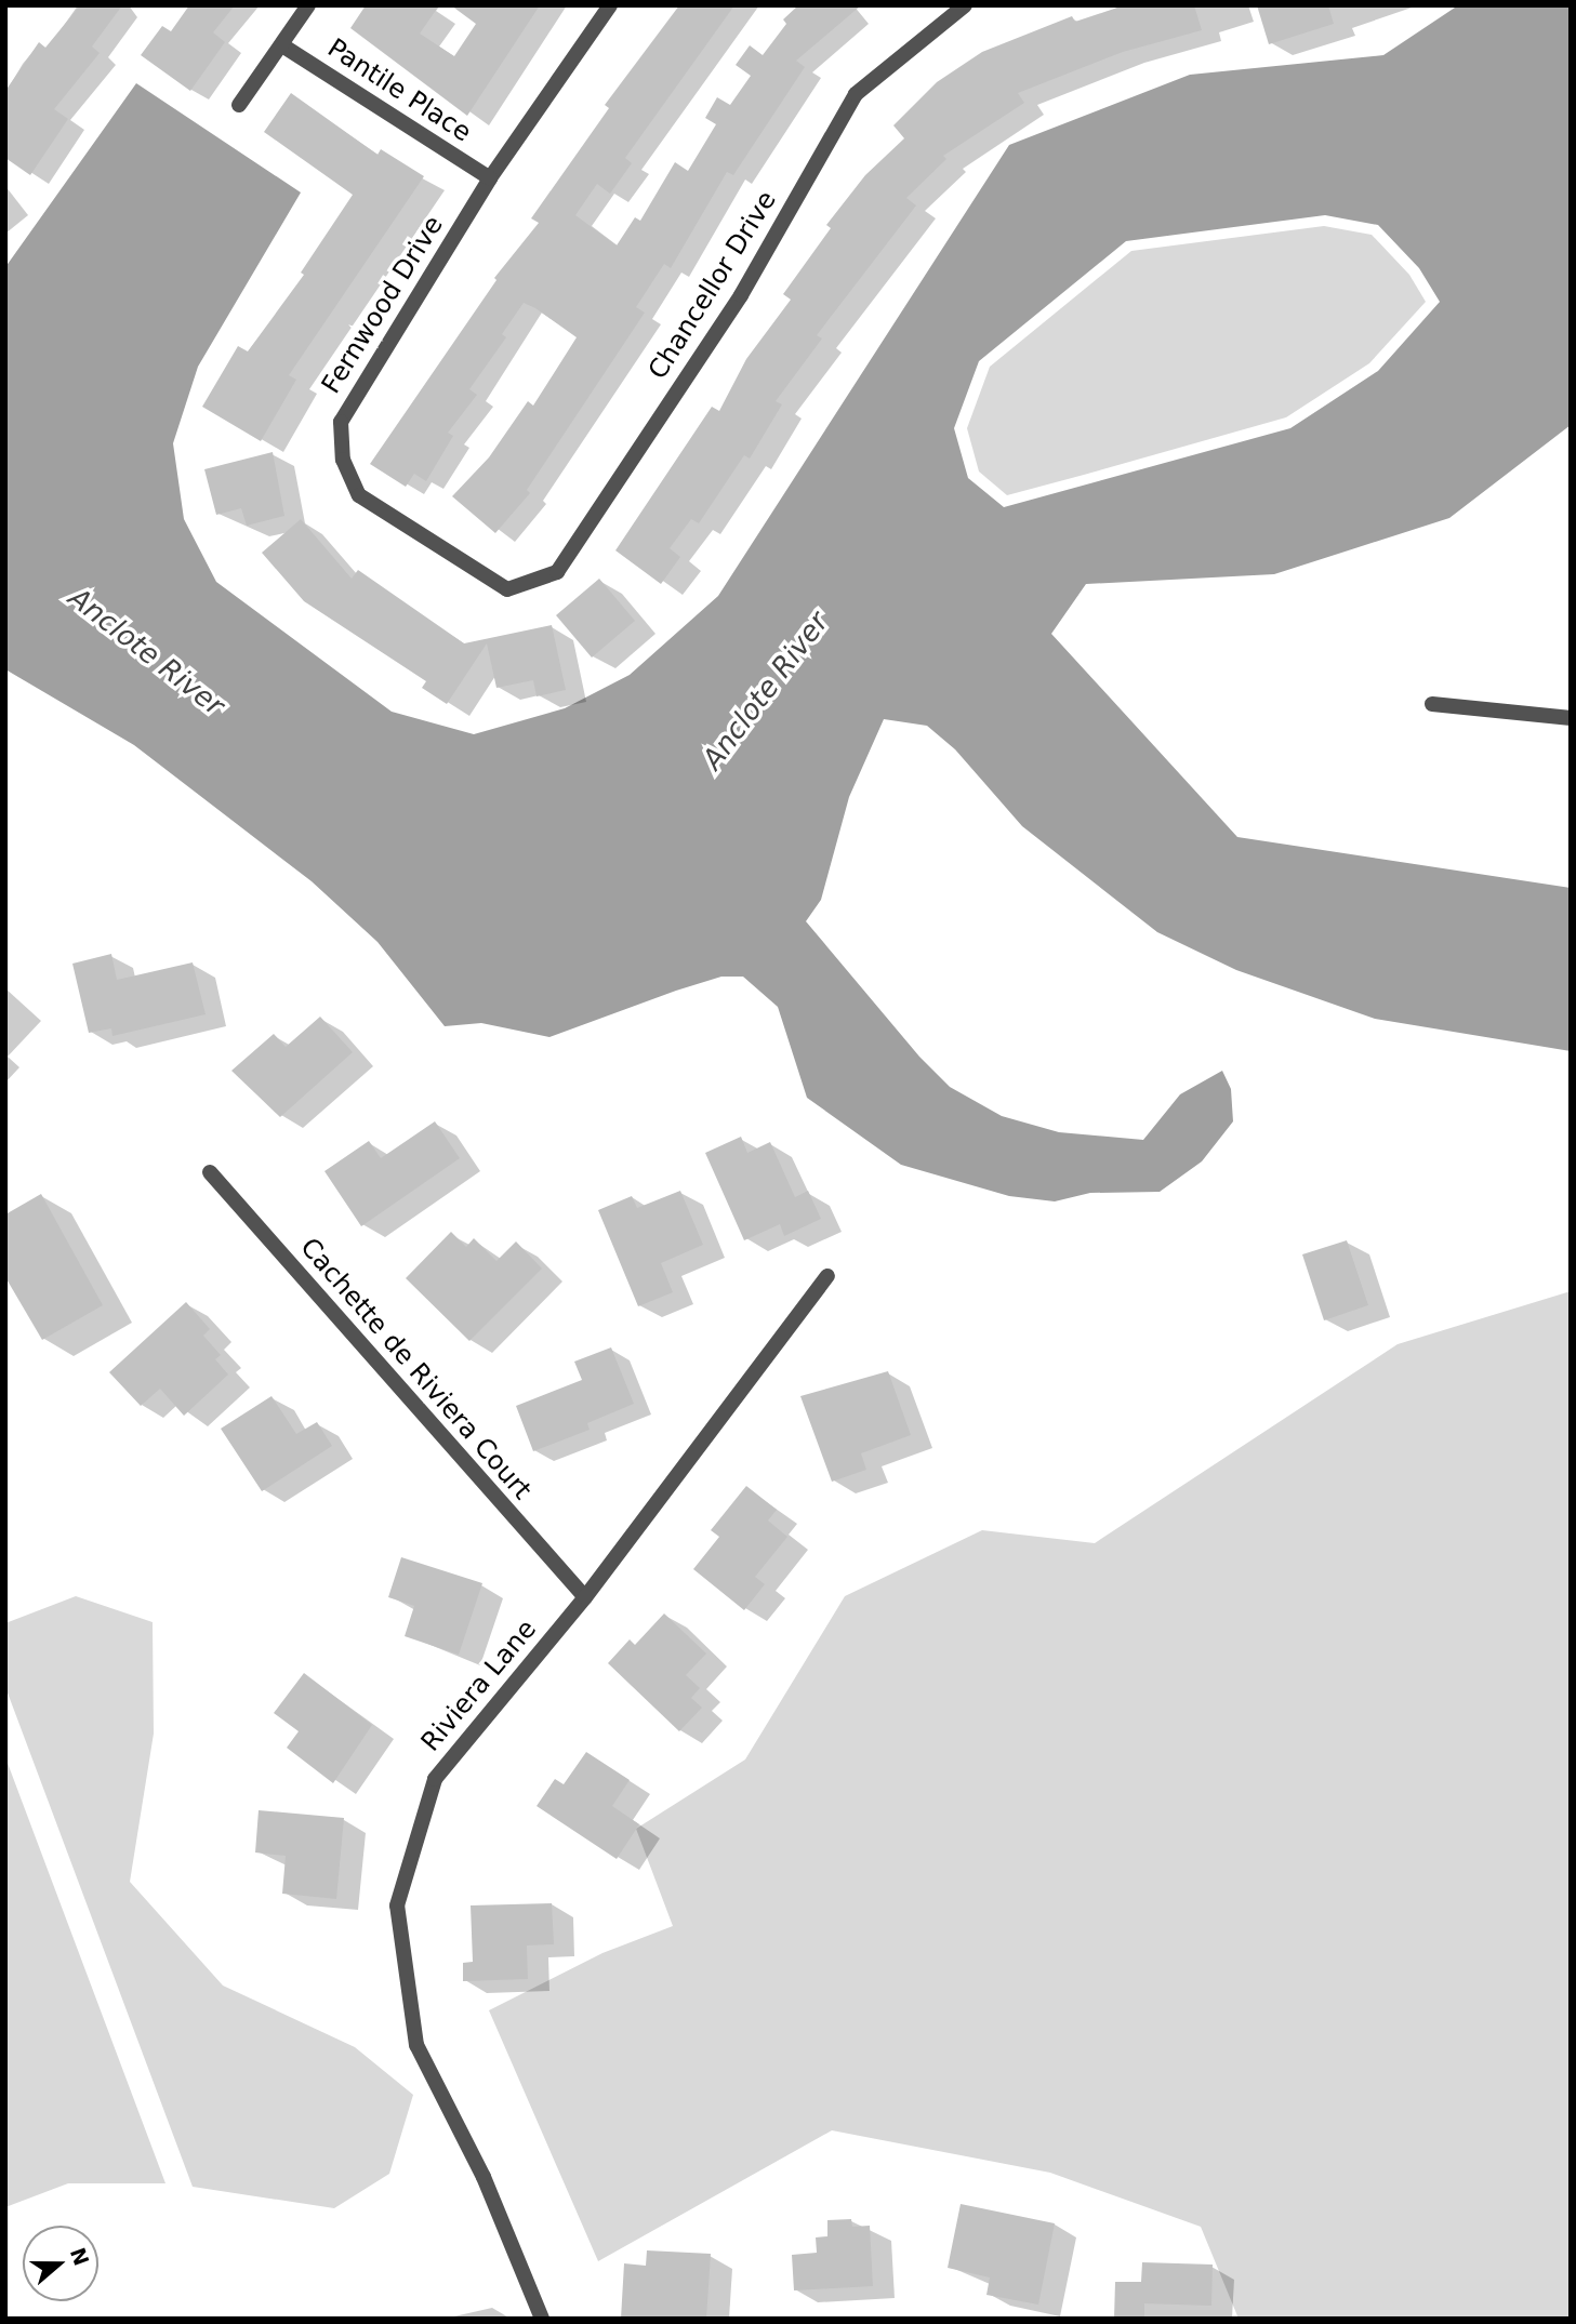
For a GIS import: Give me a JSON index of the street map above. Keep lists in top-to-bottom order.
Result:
{
  "streets": {
    "street": [
      "Pantile Place",
      "Chancellor Drive",
      "Fernwood Drive",
      "Cachette de Riviera Court",
      "Riviera Lane"
    ]
  },
  "crossings": [
    ["Pantile Place", "Fernwood Drive"],
    ["Chancellor Drive", "Fernwood Drive"],
    ["Cachette de Riviera Court", "Riviera Lane"]
  ],
  "water": ["Anclote River"],
  "north": "right"
}
